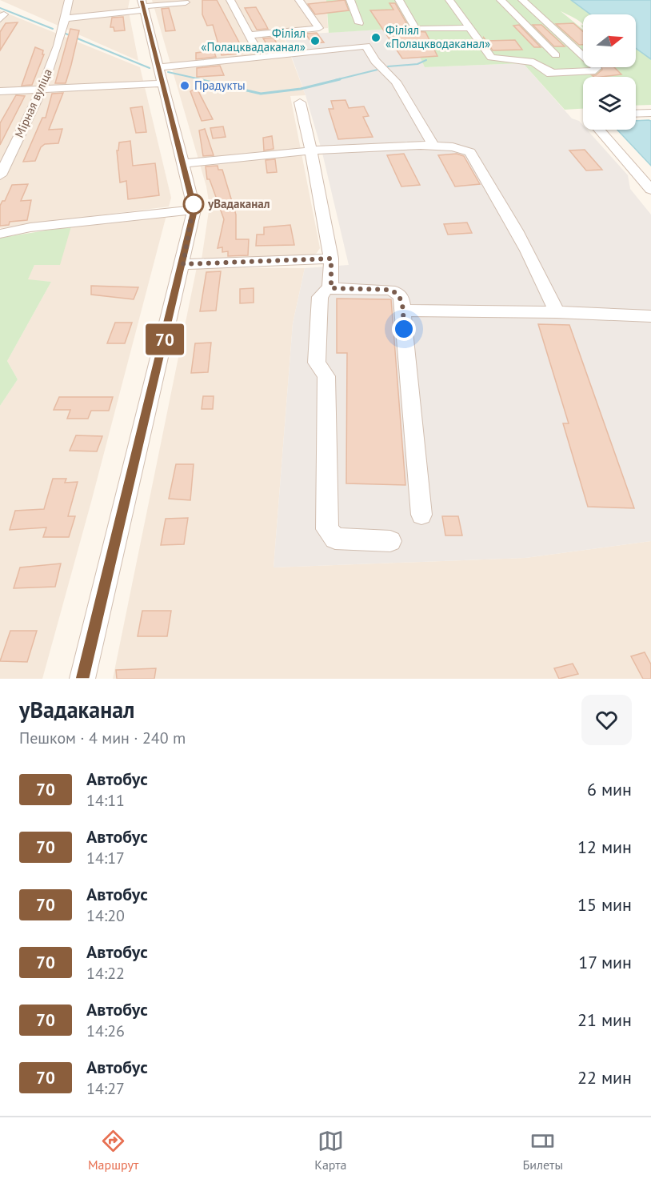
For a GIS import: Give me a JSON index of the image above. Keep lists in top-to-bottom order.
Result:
{
  "streets": {
    "street": ["Мірная вуліца"]
  },
  "places": [
    "Філіял «Полацкводаканал»",
    "Філіял «Полацквадаканал»",
    "Прадукты",
    "уВадаканал"
  ],
  "lines": ["bus line 70"],
  "north": "right",
  "page": {
    "on_map": "70",
    "heading": ["уВадаканал", "Пешком · 4 мин · 240 m"],
    "list": [
      {
        "mark": "70",
        "name": "Автобус",
        "note": "14:11",
        "value": "6 мин"
      },
      {
        "mark": "70",
        "name": "Автобус",
        "note": "14:17",
        "value": "12 мин"
      },
      {
        "mark": "70",
        "name": "Автобус",
        "note": "14:20",
        "value": "15 мин"
      },
      {
        "mark": "70",
        "name": "Автобус",
        "note": "14:22",
        "value": "17 мин"
      },
      {
        "mark": "70",
        "name": "Автобус",
        "note": "14:26",
        "value": "21 мин"
      },
      {
        "mark": "70",
        "name": "Автобус",
        "note": "14:27",
        "value": "22 мин"
      }
    ],
    "tabs": ["Маршрут", "Карта", "Билеты"]
  }
}
